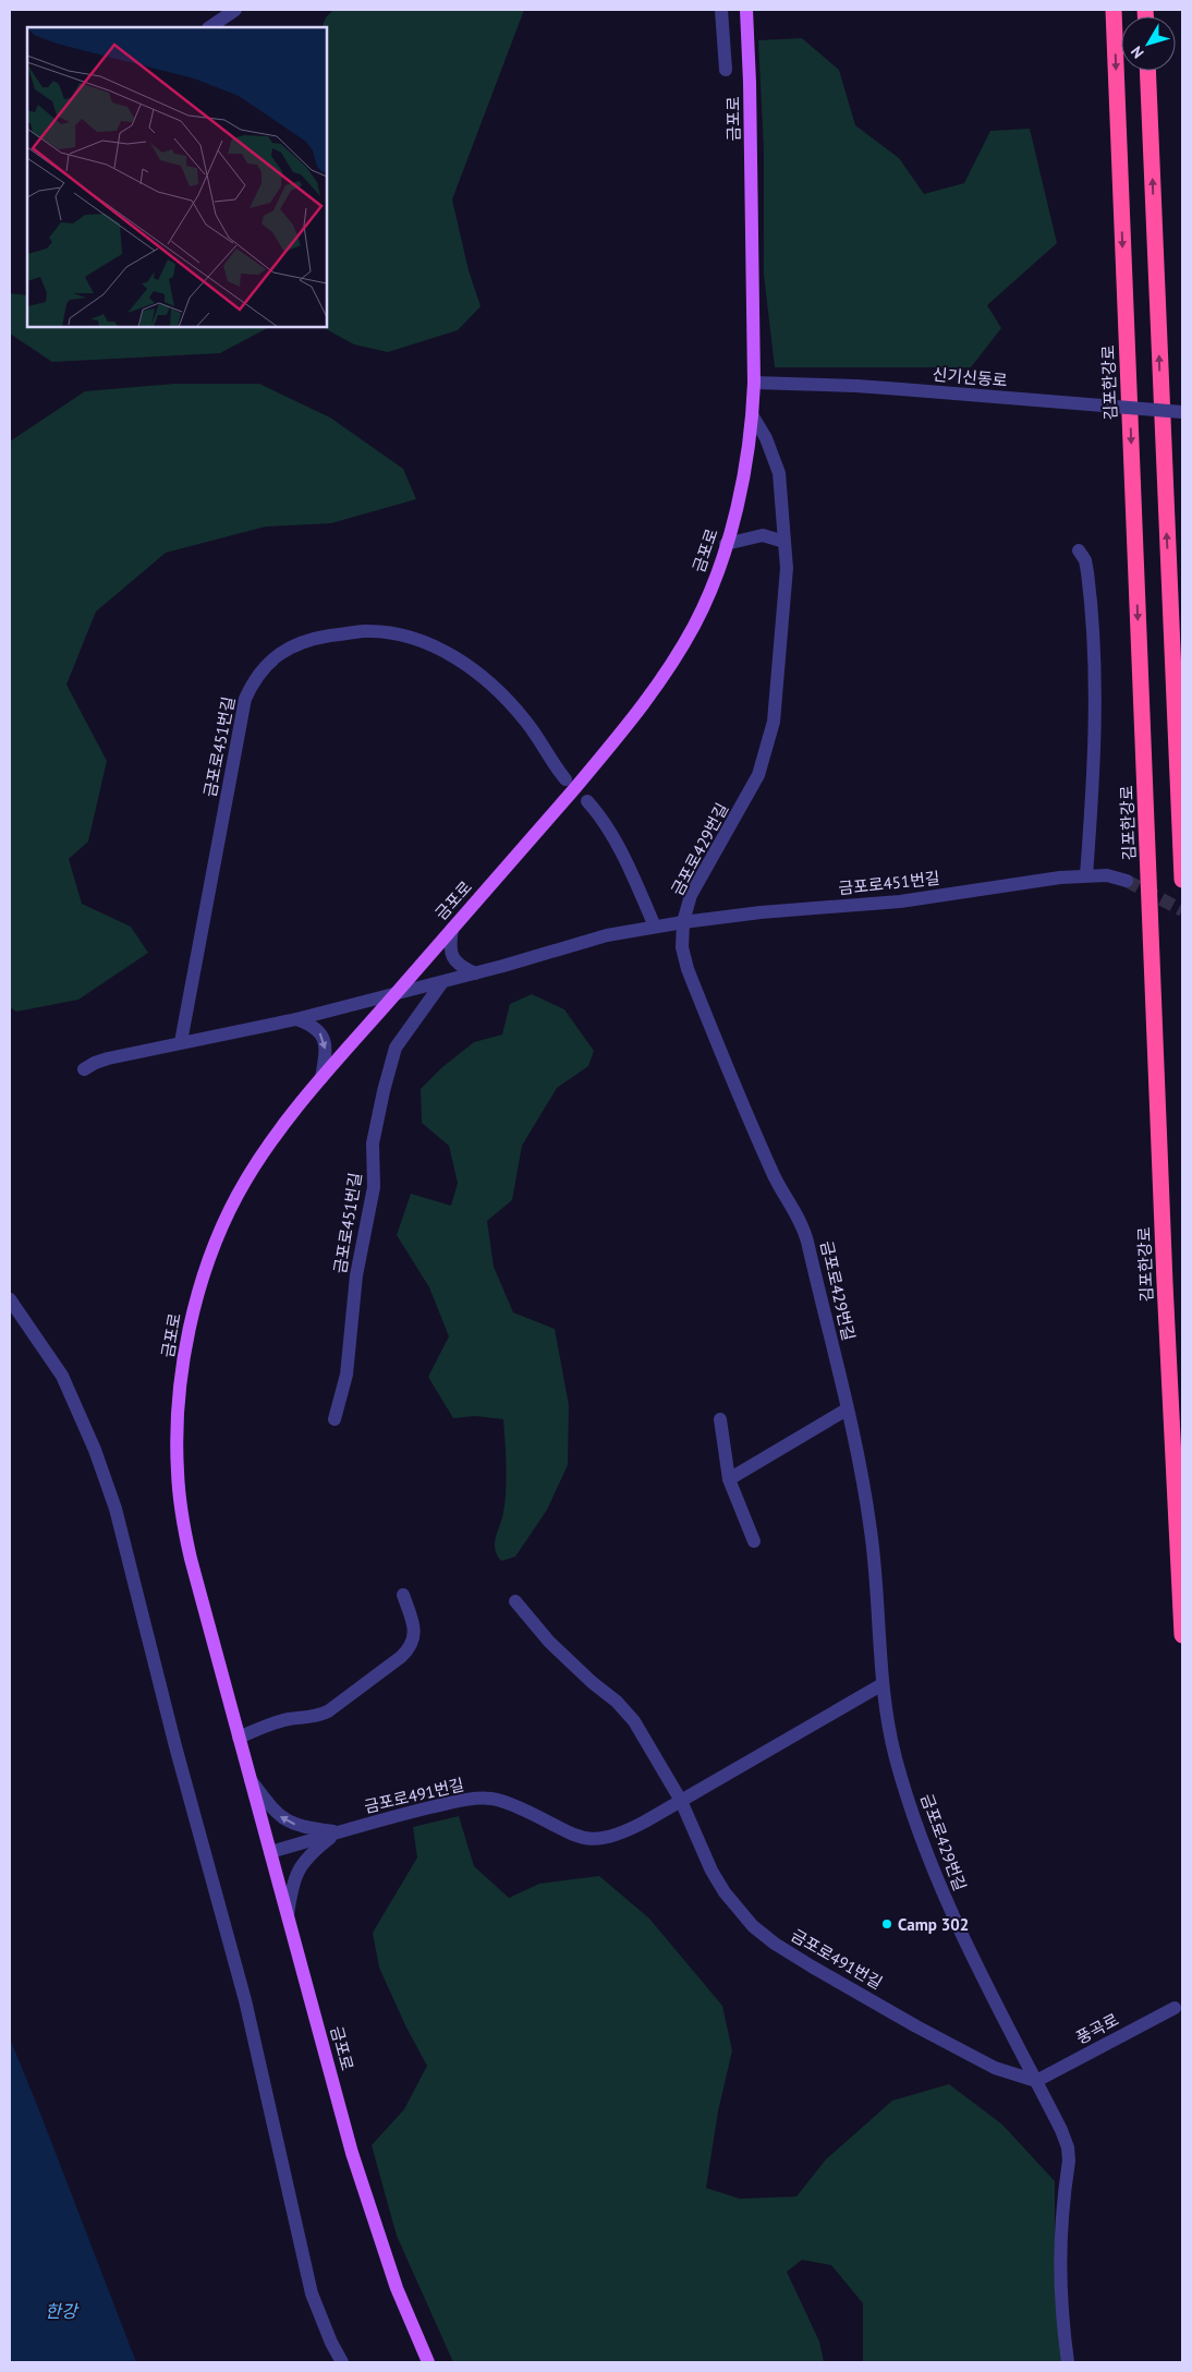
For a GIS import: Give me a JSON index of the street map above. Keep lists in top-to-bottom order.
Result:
{
  "streets": {
    "highway": ["김포한강로"],
    "main road": ["금포로"],
    "street": [
      "신기신동로",
      "금포로451번길",
      "금포로429번길",
      "금포로491번길",
      "풍곡로"
    ]
  },
  "crossings": [
    ["금포로", "신기신동로"],
    ["금포로", "금포로451번길"],
    ["금포로", "금포로429번길"],
    ["금포로", "금포로491번길"],
    ["금포로451번길", "금포로429번길"],
    ["금포로429번길", "금포로491번길"],
    ["금포로429번길", "풍곡로"],
    ["금포로491번길", "풍곡로"]
  ],
  "water": ["한강"],
  "places": ["Camp 302"],
  "north": "bottom left"
}
